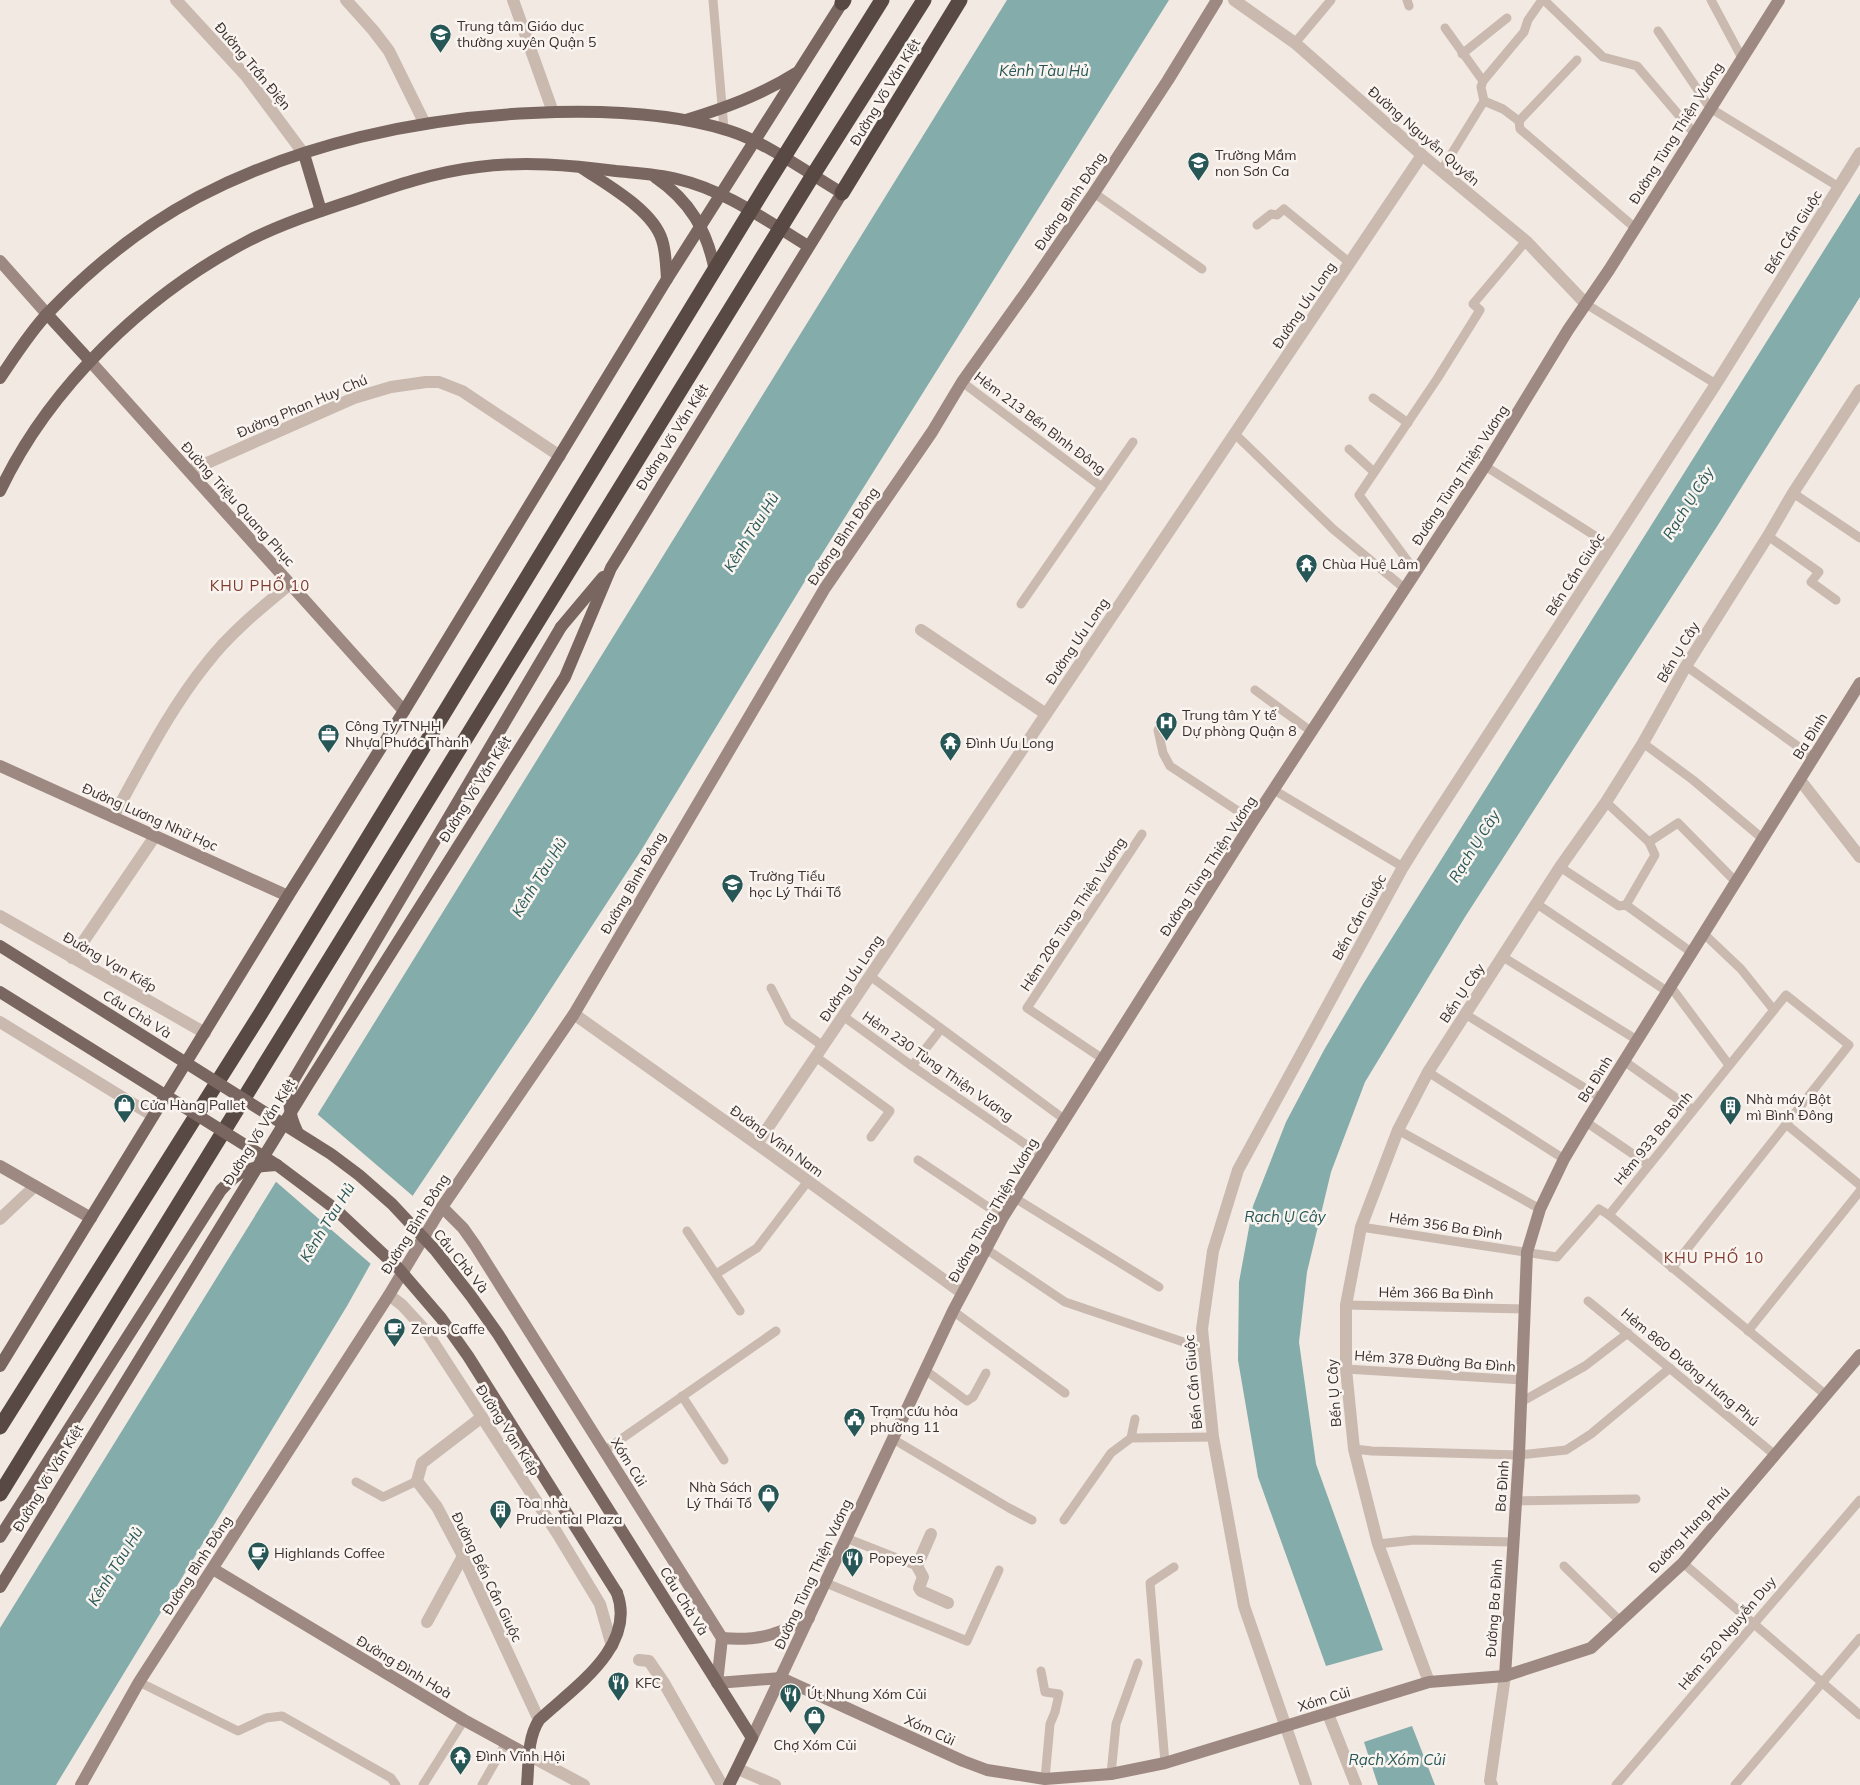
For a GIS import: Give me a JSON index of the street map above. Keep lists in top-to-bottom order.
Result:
{
  "streets": {
    "highway": ["Đường Võ Văn Kiệt"],
    "main road": ["Đường Tùng Thiện Vương", "Cầu Chà Và"],
    "street": [
      "Đường Trần Điện",
      "Đường Nguyễn Quyền",
      "Đường Bình Đông",
      "Bến Cần Giuộc",
      "Đường Ưu Long",
      "Đường Phan Huy Chú",
      "Đường Triệu Quang Phục",
      "Bến Ụ Cây",
      "Ba Đình",
      "Đường Lương Nhữ Học",
      "Đường Vạn Kiếp",
      "Đường Vĩnh Nam",
      "Xóm Củi",
      "Đường Hưng Phú",
      "Đường Bến Cần Giuộc",
      "Đường Ba Đình",
      "Đường Đình Hoà"
    ],
    "lane": [
      "Hẻm 213 Bến Bình Đông",
      "Hẻm 206 Tùng Thiện Vương",
      "Hẻm 230 Tùng Thiện Vương",
      "Hẻm 933 Ba Đình",
      "Hẻm 356 Ba Đình",
      "Hẻm 366 Ba Đình",
      "Hẻm 378 Đường Ba Đình",
      "Hẻm 860 Đường Hưng Phú",
      "Hẻm 520 Nguyễn Duy"
    ]
  },
  "crossings": [
    ["Đường Tùng Thiện Vương", "Đường Nguyễn Quyền"],
    ["Đường Tùng Thiện Vương", "Hẻm 206 Tùng Thiện Vương"],
    ["Đường Tùng Thiện Vương", "Cầu Chà Và"],
    ["Đường Tùng Thiện Vương", "Hẻm 230 Tùng Thiện Vương"],
    ["Đường Tùng Thiện Vương", "Đường Vĩnh Nam"],
    ["Đường Tùng Thiện Vương", "Xóm Củi"],
    ["Đường Nguyễn Quyền", "Đường Ưu Long"],
    ["Đường Bình Đông", "Hẻm 213 Bến Bình Đông"],
    ["Đường Bình Đông", "Đường Vạn Kiếp"],
    ["Đường Bình Đông", "Đường Vĩnh Nam"],
    ["Đường Bình Đông", "Xóm Củi"],
    ["Đường Bình Đông", "Đường Đình Hoà"],
    ["Bến Cần Giuộc", "Xóm Củi"],
    ["Đường Ưu Long", "Hẻm 230 Tùng Thiện Vương"],
    ["Đường Ưu Long", "Đường Vĩnh Nam"],
    ["Đường Phan Huy Chú", "Đường Triệu Quang Phục"],
    ["Bến Ụ Cây", "Hẻm 356 Ba Đình"],
    ["Bến Ụ Cây", "Hẻm 366 Ba Đình"],
    ["Bến Ụ Cây", "Hẻm 378 Đường Ba Đình"],
    ["Bến Ụ Cây", "Xóm Củi"],
    ["Ba Đình", "Hẻm 356 Ba Đình"],
    ["Ba Đình", "Hẻm 366 Ba Đình"],
    ["Ba Đình", "Hẻm 378 Đường Ba Đình"],
    ["Ba Đình", "Đường Ba Đình"],
    ["Cầu Chà Và", "Xóm Củi"],
    ["Hẻm 860 Đường Hưng Phú", "Đường Hưng Phú"],
    ["Xóm Củi", "Đường Hưng Phú"],
    ["Xóm Củi", "Đường Ba Đình"],
    ["Đường Hưng Phú", "Đường Ba Đình"]
  ],
  "districts": ["KHU PHỐ 10", "KHU PHỐ 10"],
  "water": ["Kênh Tàu Hủ", "Rạch Ụ Cây", "Rạch Xóm Củi"],
  "places": {
    "school or university": ["Trung tâm Giáo dục thường xuyên Quận 5", "Trường Mầm non Sơn Ca", "Trường Tiểu học Lý Thái Tổ"],
    "temple": ["Chùa Huệ Lâm", "Đình Ưu Long", "Đình Vĩnh Hội"],
    "hospital": ["Trung tâm Y tế Dự phòng Quận 8"],
    "office": ["Công Ty TNHH Nhựa Phước Thành"],
    "shop": ["Cửa Hàng Pallet", "Nhà Sách Lý Thái Tổ", "Chợ Xóm Củi"],
    "building": ["Nhà máy Bột mì Bình Đông", "Tòa nhà Prudential Plaza"],
    "cafe": ["Zerus Caffe", "Highlands Coffee"],
    "public building": ["Trạm cứu hỏa phường 11"],
    "restaurant": ["Popeyes", "KFC", "Út Nhung Xóm Củi"]
  }
}
